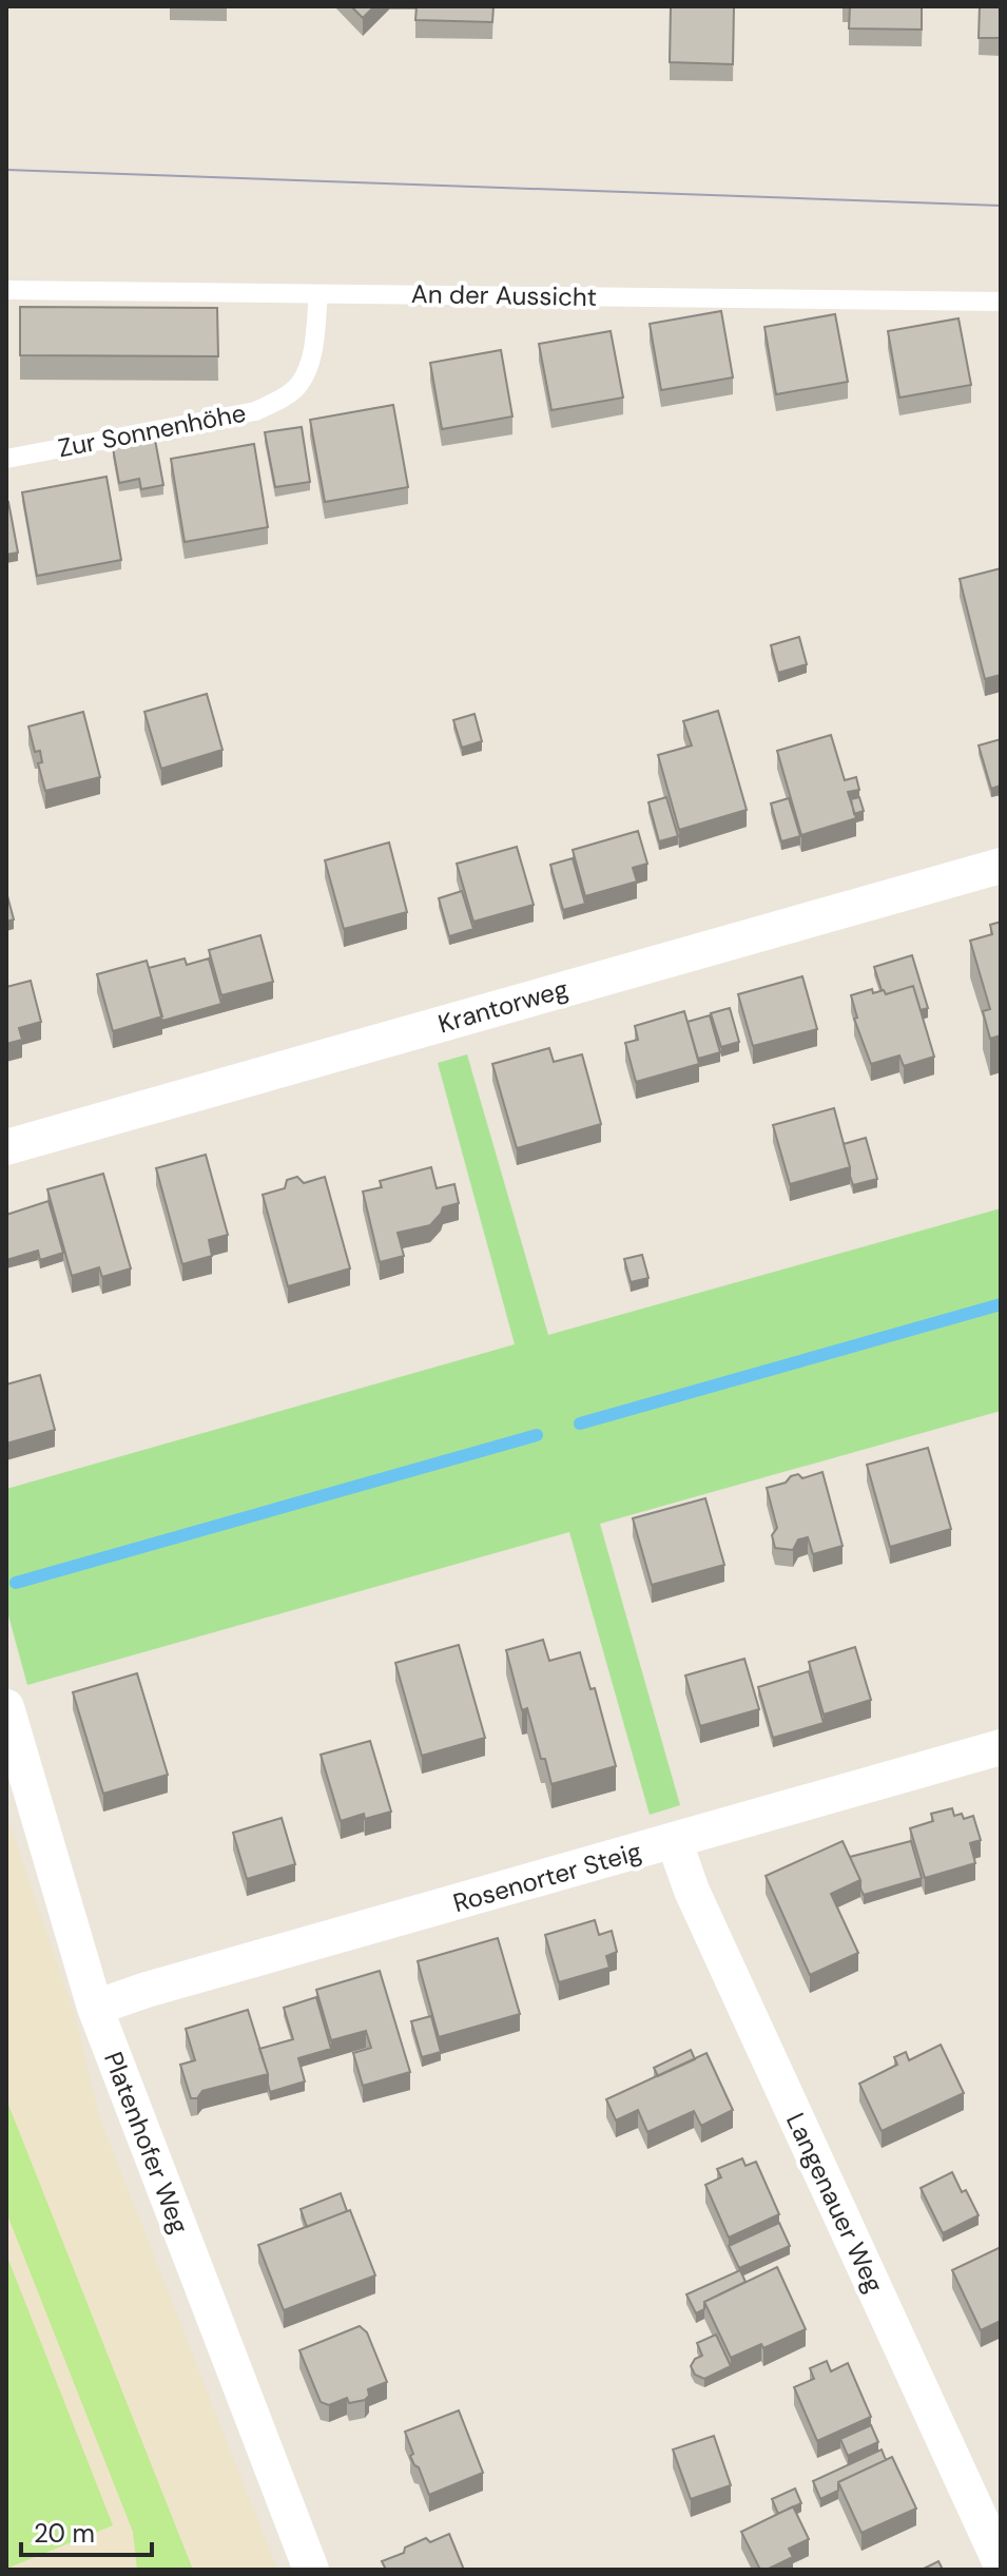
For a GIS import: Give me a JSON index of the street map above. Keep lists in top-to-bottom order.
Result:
{
  "streets": {
    "street": [
      "Krantorweg",
      "Rosenorter Steig",
      "Platenhofer Weg",
      "Langenauer Weg"
    ],
    "lane": ["An der Aussicht", "Zur Sonnenhöhe"]
  },
  "crossings": [
    ["An der Aussicht", "Zur Sonnenhöhe"],
    ["Rosenorter Steig", "Platenhofer Weg"],
    ["Rosenorter Steig", "Langenauer Weg"]
  ],
  "scale_bar": "20 m"
}
